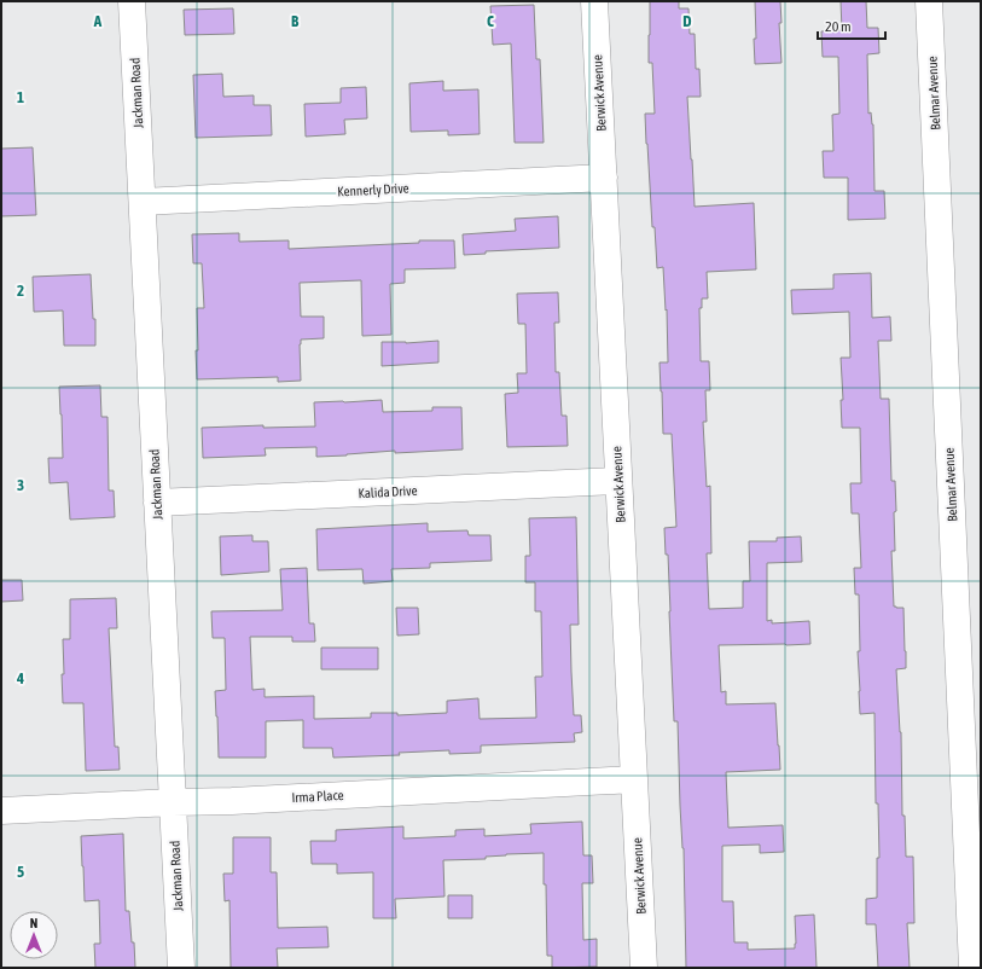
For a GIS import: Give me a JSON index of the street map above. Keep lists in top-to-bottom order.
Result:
{
  "streets": {
    "street": [
      "Jackman Road",
      "Berwick Avenue",
      "Belmar Avenue",
      "Kennerly Drive",
      "Kalida Drive",
      "Irma Place"
    ]
  },
  "crossings": [
    ["Jackman Road", "Kennerly Drive"],
    ["Jackman Road", "Kalida Drive"],
    ["Jackman Road", "Irma Place"],
    ["Berwick Avenue", "Kennerly Drive"],
    ["Berwick Avenue", "Kalida Drive"],
    ["Berwick Avenue", "Irma Place"]
  ],
  "scale_bar": "20 m",
  "north": "top",
  "grid": {
    "columns": [
      "A",
      "B",
      "C",
      "D"
    ],
    "rows": [
      "1",
      "2",
      "3",
      "4",
      "5"
    ]
  }
}
